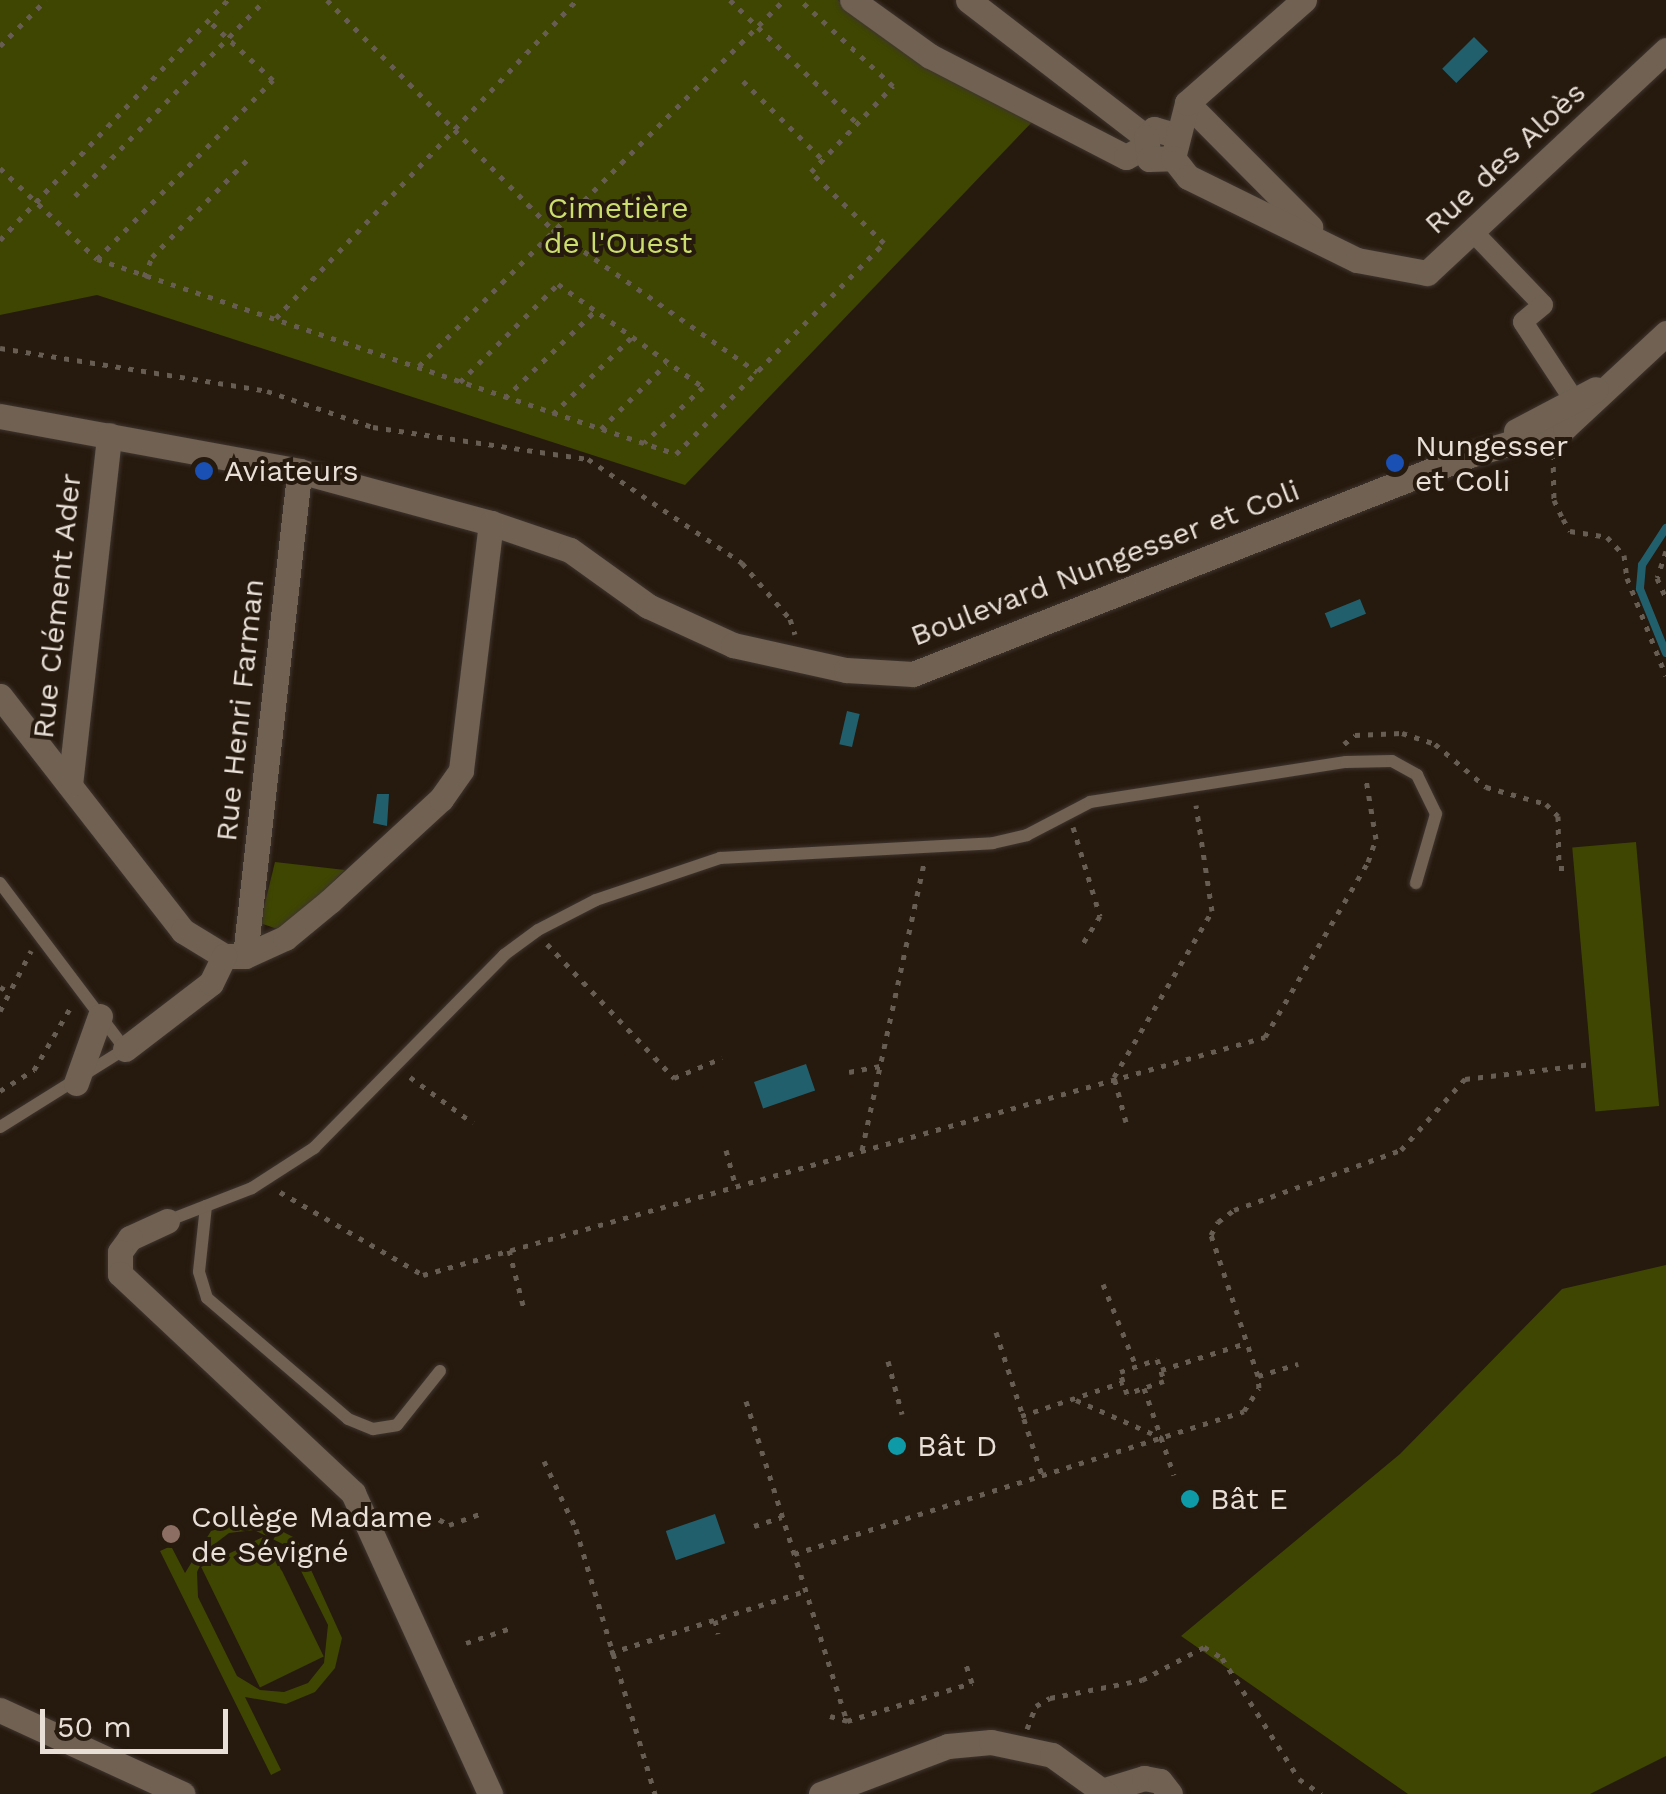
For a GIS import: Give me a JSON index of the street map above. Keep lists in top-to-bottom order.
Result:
{
  "streets": {
    "street": [
      "Rue des Aloès",
      "Boulevard Nungesser et Coli",
      "Rue Clément Ader",
      "Rue Henri Farman"
    ]
  },
  "crossings": [
    ["Boulevard Nungesser et Coli", "Rue Clément Ader"],
    ["Boulevard Nungesser et Coli", "Rue Henri Farman"]
  ],
  "parks": ["Cimetière de l'Ouest"],
  "places": [
    "Nungesser et Coli",
    "Aviateurs",
    "Bât D",
    "Bât E",
    "Collège Madame de Sévigné"
  ],
  "scale_bar": "50 m"
}
